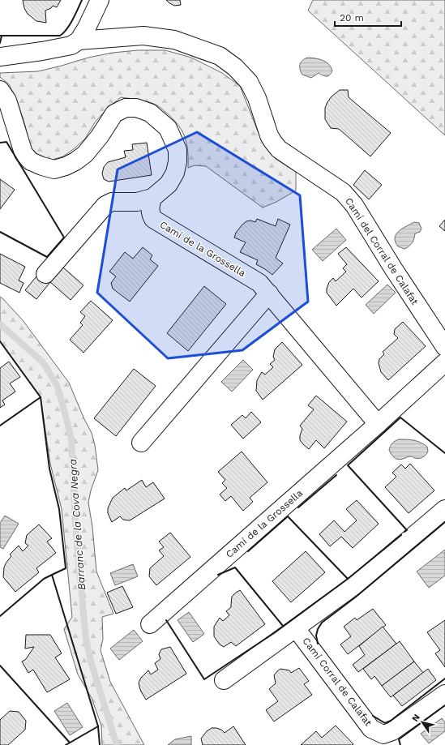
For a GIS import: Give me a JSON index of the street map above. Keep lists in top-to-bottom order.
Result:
{
  "streets": {
    "street": ["Camí de la Grossella", "Camí del Corral de Calafat", "Camí Corral de Calafat"]
  },
  "water": ["Barranc de la Cova Negra"],
  "scale_bar": "20 m",
  "north": "top left"
}
